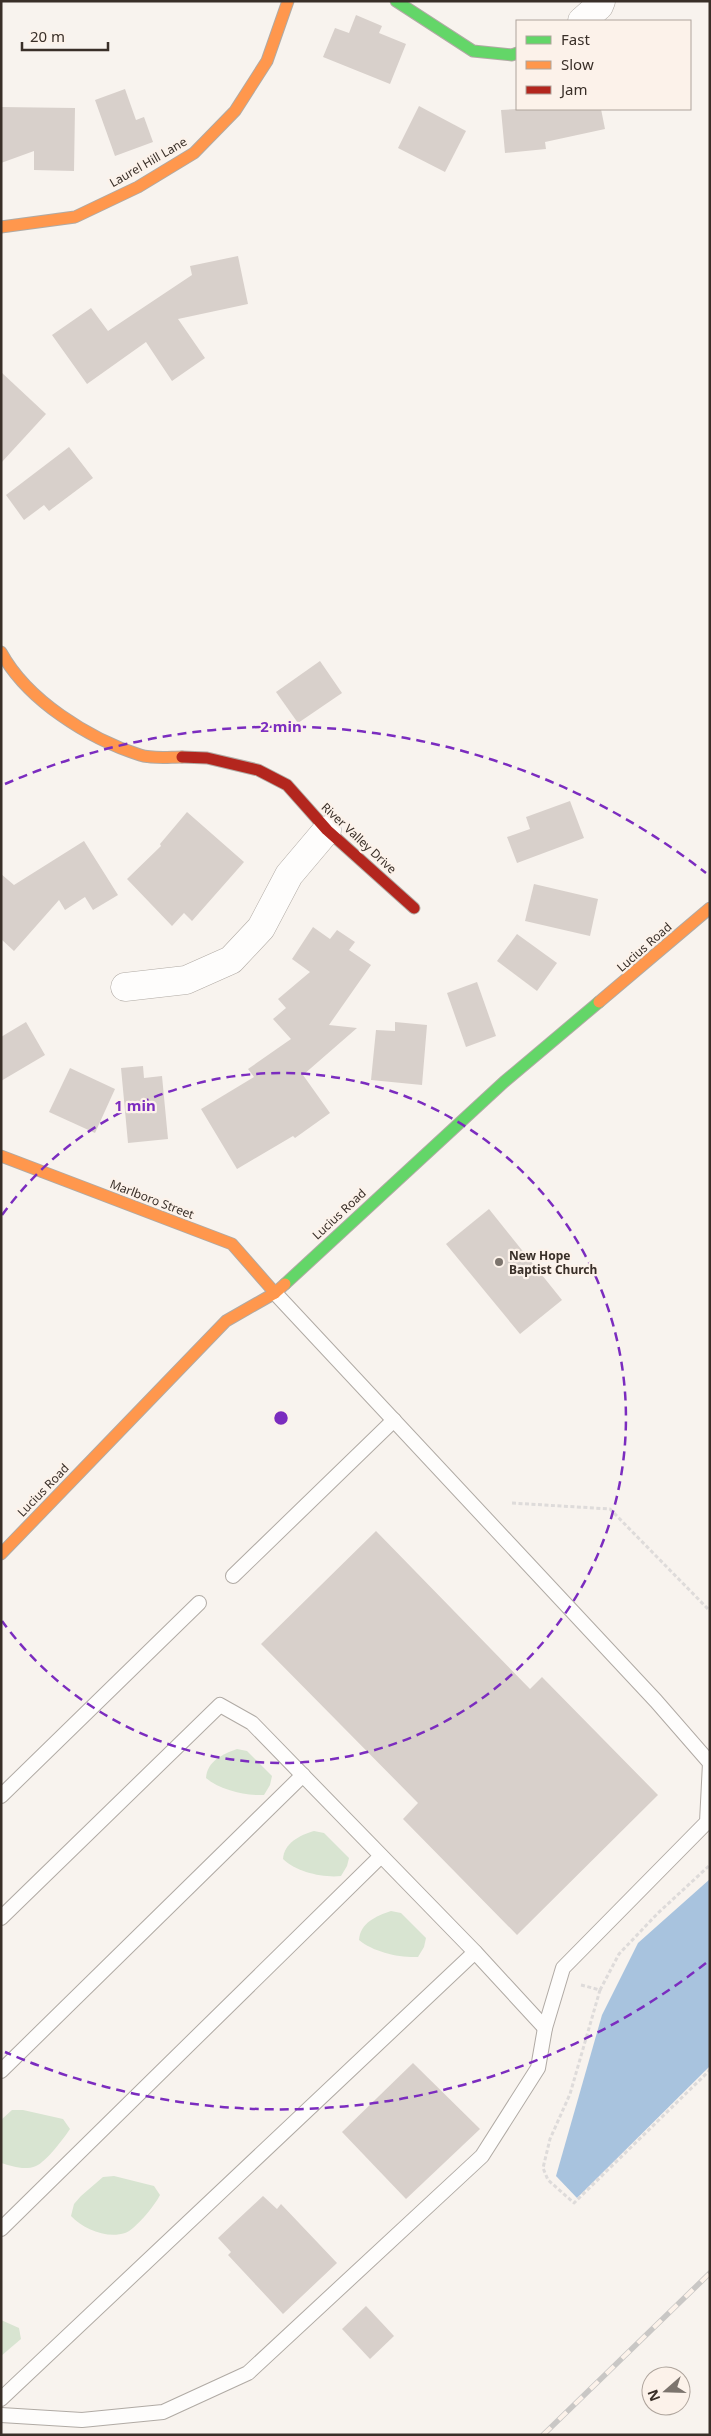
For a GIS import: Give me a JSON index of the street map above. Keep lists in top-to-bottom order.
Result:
{
  "streets": {
    "street": [
      "Laurel Hill Lane",
      "River Valley Drive",
      "Lucius Road",
      "Marlboro Street"
    ]
  },
  "crossings": [
    ["Lucius Road", "Marlboro Street"]
  ],
  "places": ["New Hope Baptist Church"],
  "legend": ["Fast", "Slow", "Jam"],
  "scale_bar": "20 m",
  "north": "left",
  "rings": ["2 min", "1 min"]
}
